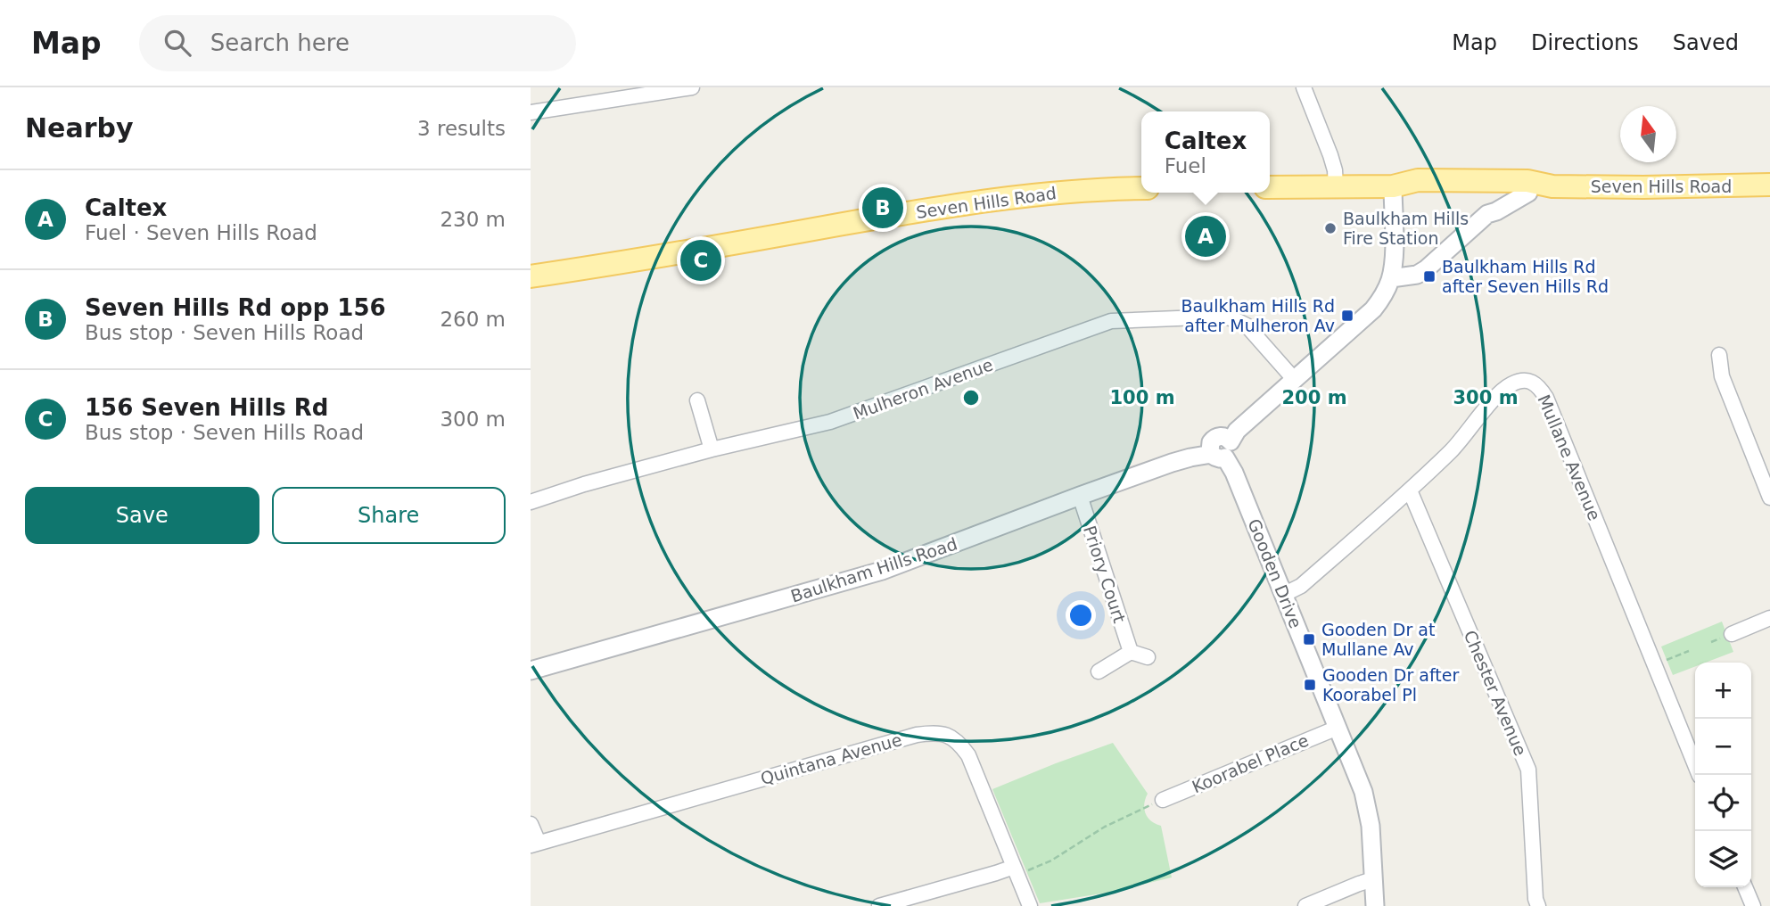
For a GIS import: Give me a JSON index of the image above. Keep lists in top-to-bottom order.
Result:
{
  "streets": {
    "main road": ["Seven Hills Road"],
    "street": [
      "Mulheron Avenue",
      "Mullane Avenue",
      "Baulkham Hills Road",
      "Gooden Drive",
      "Priory Court",
      "Chester Avenue",
      "Quintana Avenue",
      "Koorabel Place"
    ]
  },
  "crossings": [
    ["Mullane Avenue", "Gooden Drive"],
    ["Mullane Avenue", "Chester Avenue"],
    ["Baulkham Hills Road", "Gooden Drive"],
    ["Baulkham Hills Road", "Priory Court"],
    ["Gooden Drive", "Koorabel Place"]
  ],
  "places": {
    "other": ["Baulkham Hills Fire Station"],
    "transit": [
      "Baulkham Hills Rd after Seven Hills Rd",
      "Baulkham Hills Rd after Mulheron Av",
      "Gooden Dr at Mullane Av",
      "Gooden Dr after Koorabel Pl"
    ]
  },
  "north": "top",
  "page": {
    "header": "Map",
    "search": "Search here",
    "nav": ["Map", "Directions", "Saved"],
    "heading": ["Nearby", "3 results"],
    "popup": ["Caltex", "Fuel"],
    "list": [
      {
        "mark": "A",
        "name": "Caltex",
        "note": "Fuel · Seven Hills Road",
        "value": "230 m"
      },
      {
        "mark": "B",
        "name": "Seven Hills Rd opp 156",
        "note": "Bus stop · Seven Hills Road",
        "value": "260 m"
      },
      {
        "mark": "C",
        "name": "156 Seven Hills Rd",
        "note": "Bus stop · Seven Hills Road",
        "value": "300 m"
      }
    ],
    "pins": ["B", "A", "C"],
    "buttons": ["Save", "Share"],
    "map_buttons": ["+", "−"]
  },
  "rings": ["100 m", "200 m", "300 m"]
}
